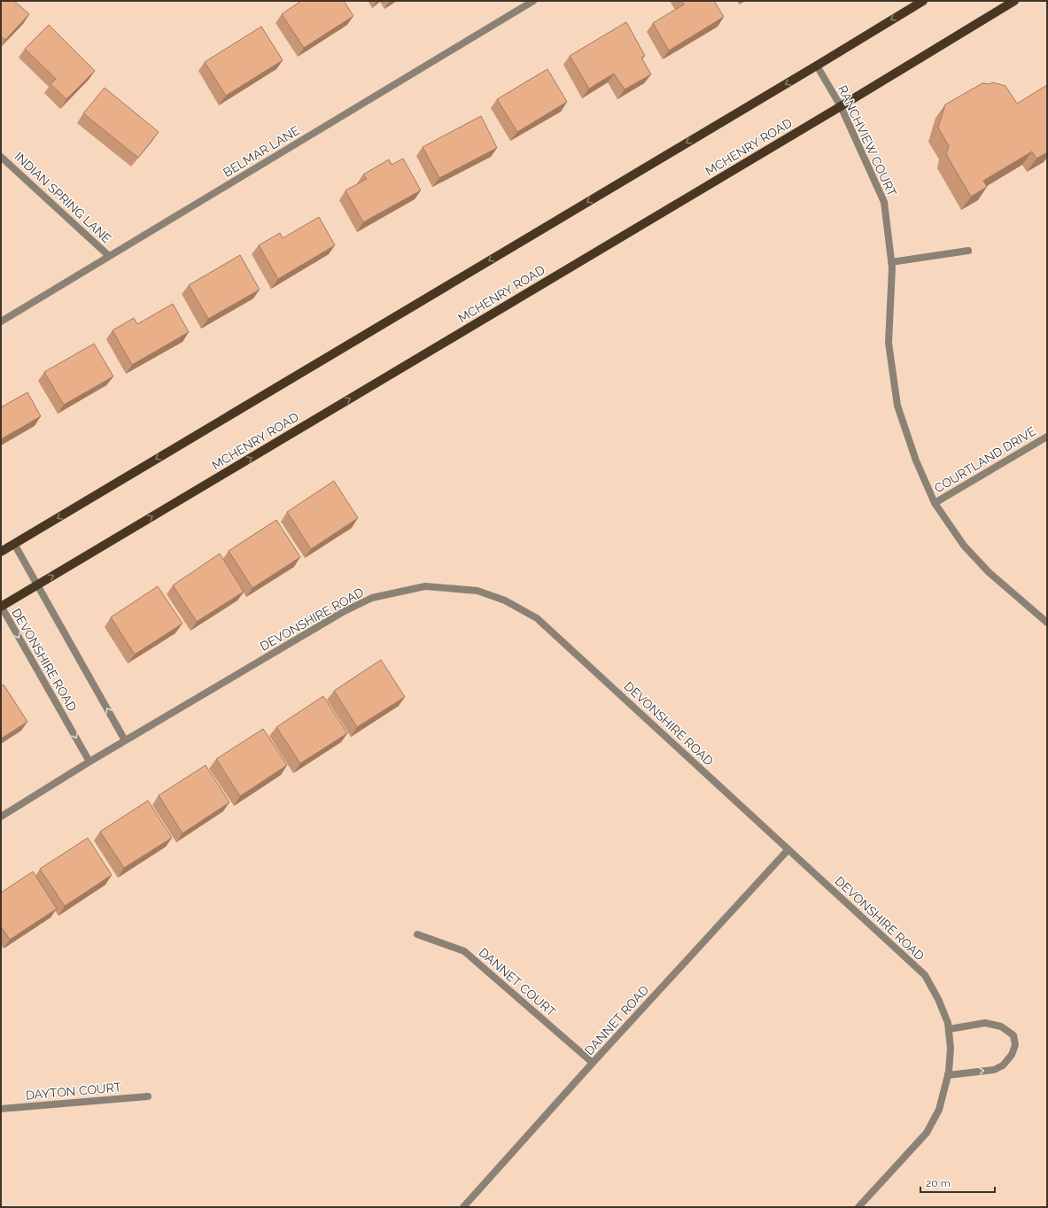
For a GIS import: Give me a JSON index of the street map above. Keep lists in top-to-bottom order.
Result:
{
  "streets": {
    "main road": ["MCHENRY ROAD"],
    "street": [
      "RANCHVIEW COURT",
      "BELMAR LANE",
      "INDIAN SPRING LANE",
      "COURTLAND DRIVE",
      "DEVONSHIRE ROAD",
      "DANNET COURT",
      "DANNET ROAD",
      "DAYTON COURT"
    ]
  },
  "crossings": [
    ["RANCHVIEW COURT", "MCHENRY ROAD"],
    ["RANCHVIEW COURT", "COURTLAND DRIVE"],
    ["MCHENRY ROAD", "DEVONSHIRE ROAD"],
    ["BELMAR LANE", "INDIAN SPRING LANE"],
    ["DEVONSHIRE ROAD", "DANNET ROAD"],
    ["DANNET COURT", "DANNET ROAD"]
  ],
  "scale_bar": "20 m"
}
